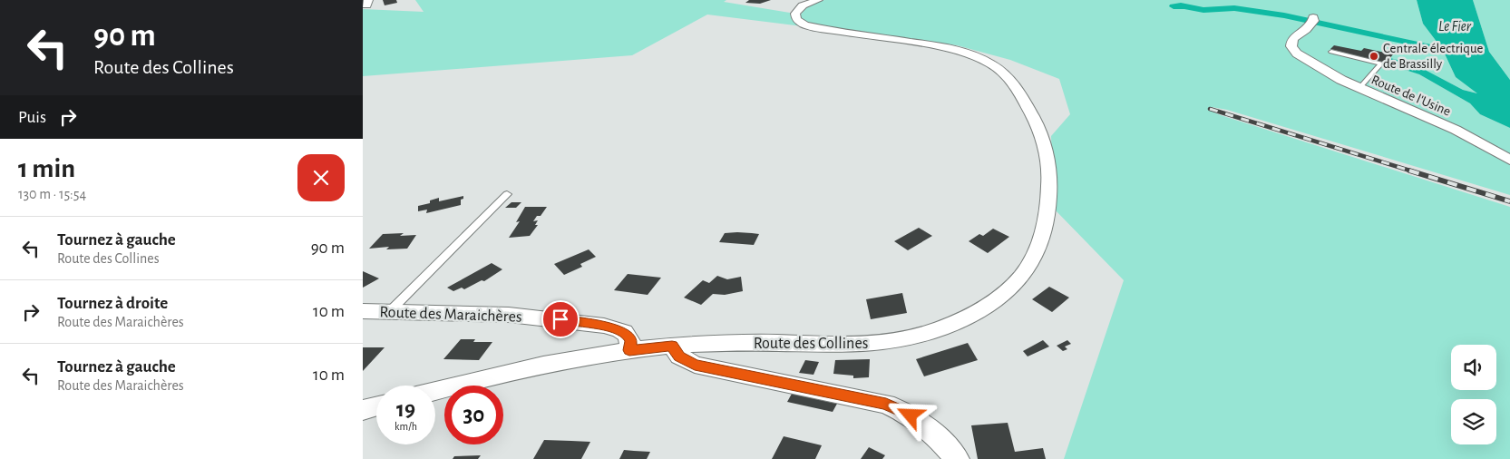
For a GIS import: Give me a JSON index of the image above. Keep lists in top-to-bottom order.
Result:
{
  "streets": {
    "street": ["Route de l'Usine", "Route des Maraichères", "Route des Collines"]
  },
  "crossings": [
    ["Route des Maraichères", "Route des Collines"]
  ],
  "water": ["Le Fier"],
  "places": ["Centrale électrique de Brassilly"],
  "page": {
    "turn": ["90 m", "Route des Collines"],
    "then": "Puis",
    "heading": ["1 min", "130 m · 15:54"],
    "list": [
      {
        "name": "Tournez à gauche",
        "note": "Route des Collines",
        "value": "90 m"
      },
      {
        "name": "Tournez à droite",
        "note": "Route des Maraichères",
        "value": "10 m"
      },
      {
        "name": "Tournez à gauche",
        "note": "Route des Maraichères",
        "value": "10 m"
      }
    ],
    "speed": "19 km/h",
    "limit": "30"
  }
}
